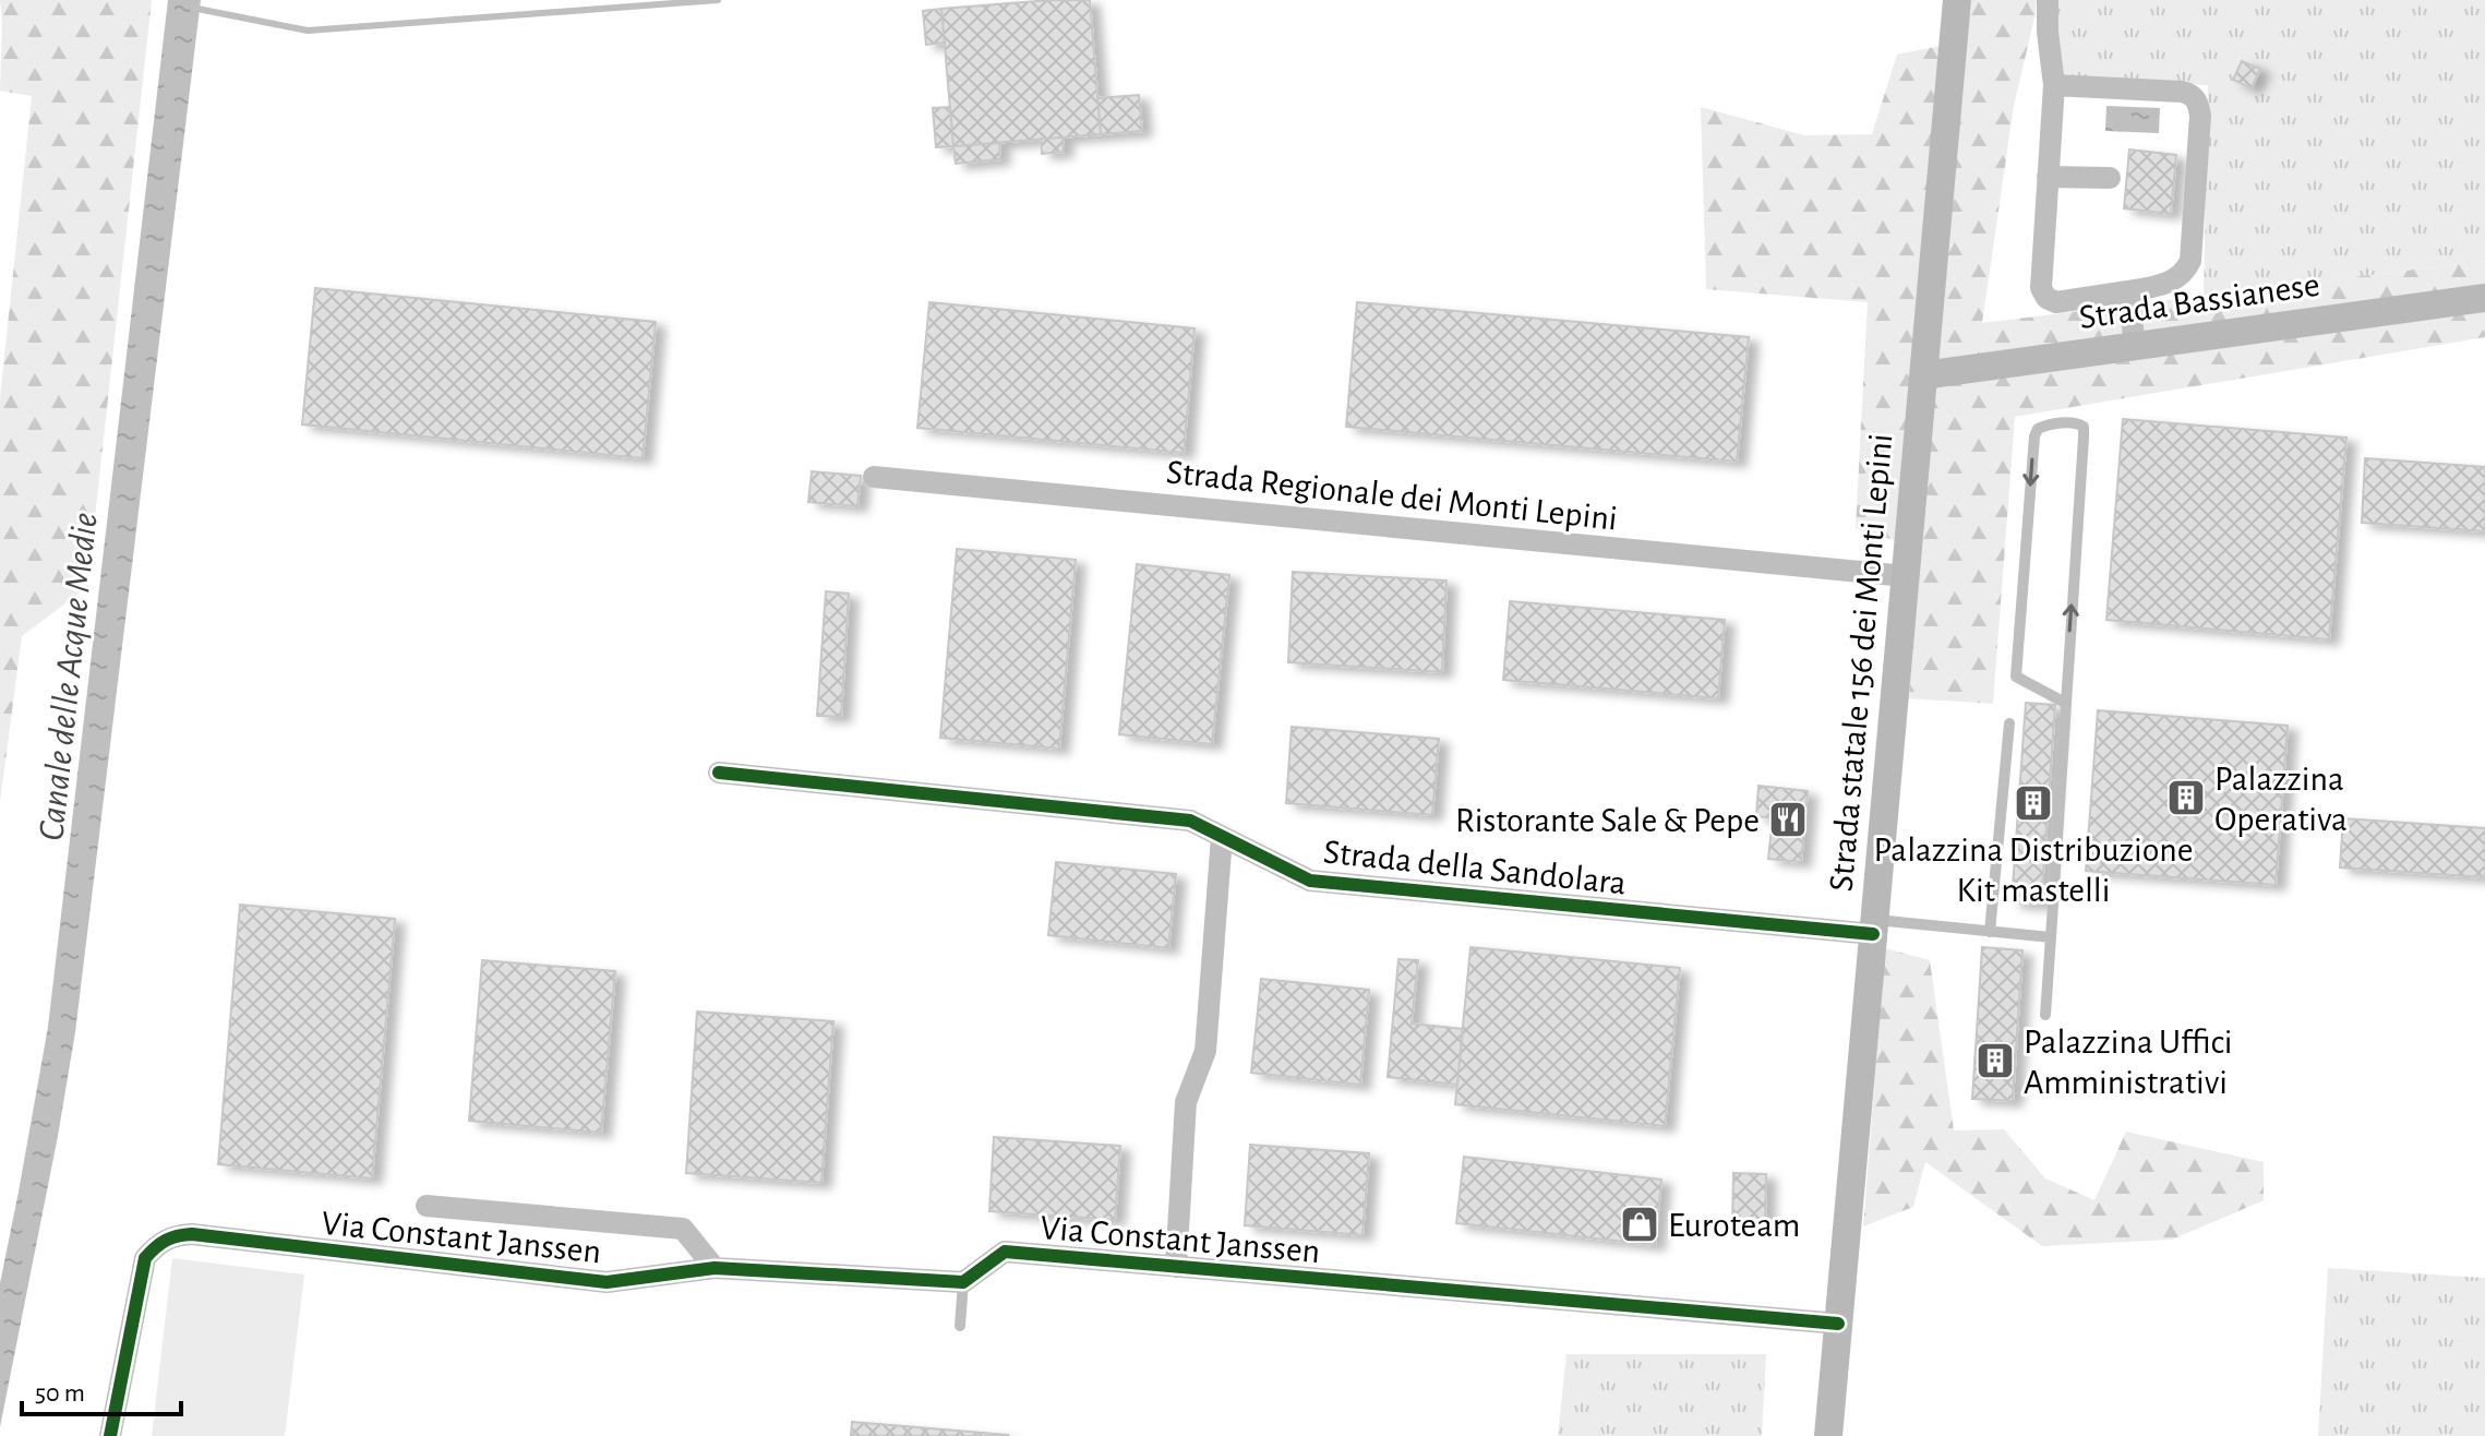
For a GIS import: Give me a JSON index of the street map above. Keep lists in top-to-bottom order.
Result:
{
  "streets": {
    "main road": ["Strada Bassianese", "Strada statale 156 dei Monti Lepini"],
    "street": ["Strada Regionale dei Monti Lepini", "Strada della Sandolara", "Via Constant Janssen"]
  },
  "crossings": [
    ["Strada Bassianese", "Strada statale 156 dei Monti Lepini"],
    ["Strada Regionale dei Monti Lepini", "Strada statale 156 dei Monti Lepini"],
    ["Strada statale 156 dei Monti Lepini", "Strada della Sandolara"],
    ["Strada statale 156 dei Monti Lepini", "Via Constant Janssen"]
  ],
  "water": ["Canale delle Acque Medie"],
  "places": {
    "building": ["Palazzina Operativa", "Palazzina Distribuzione Kit mastelli", "Palazzina Uffici Amministrativi"],
    "restaurant": ["Ristorante Sale & Pepe"],
    "shop": ["Euroteam"]
  },
  "scale_bar": "50 m"
}
